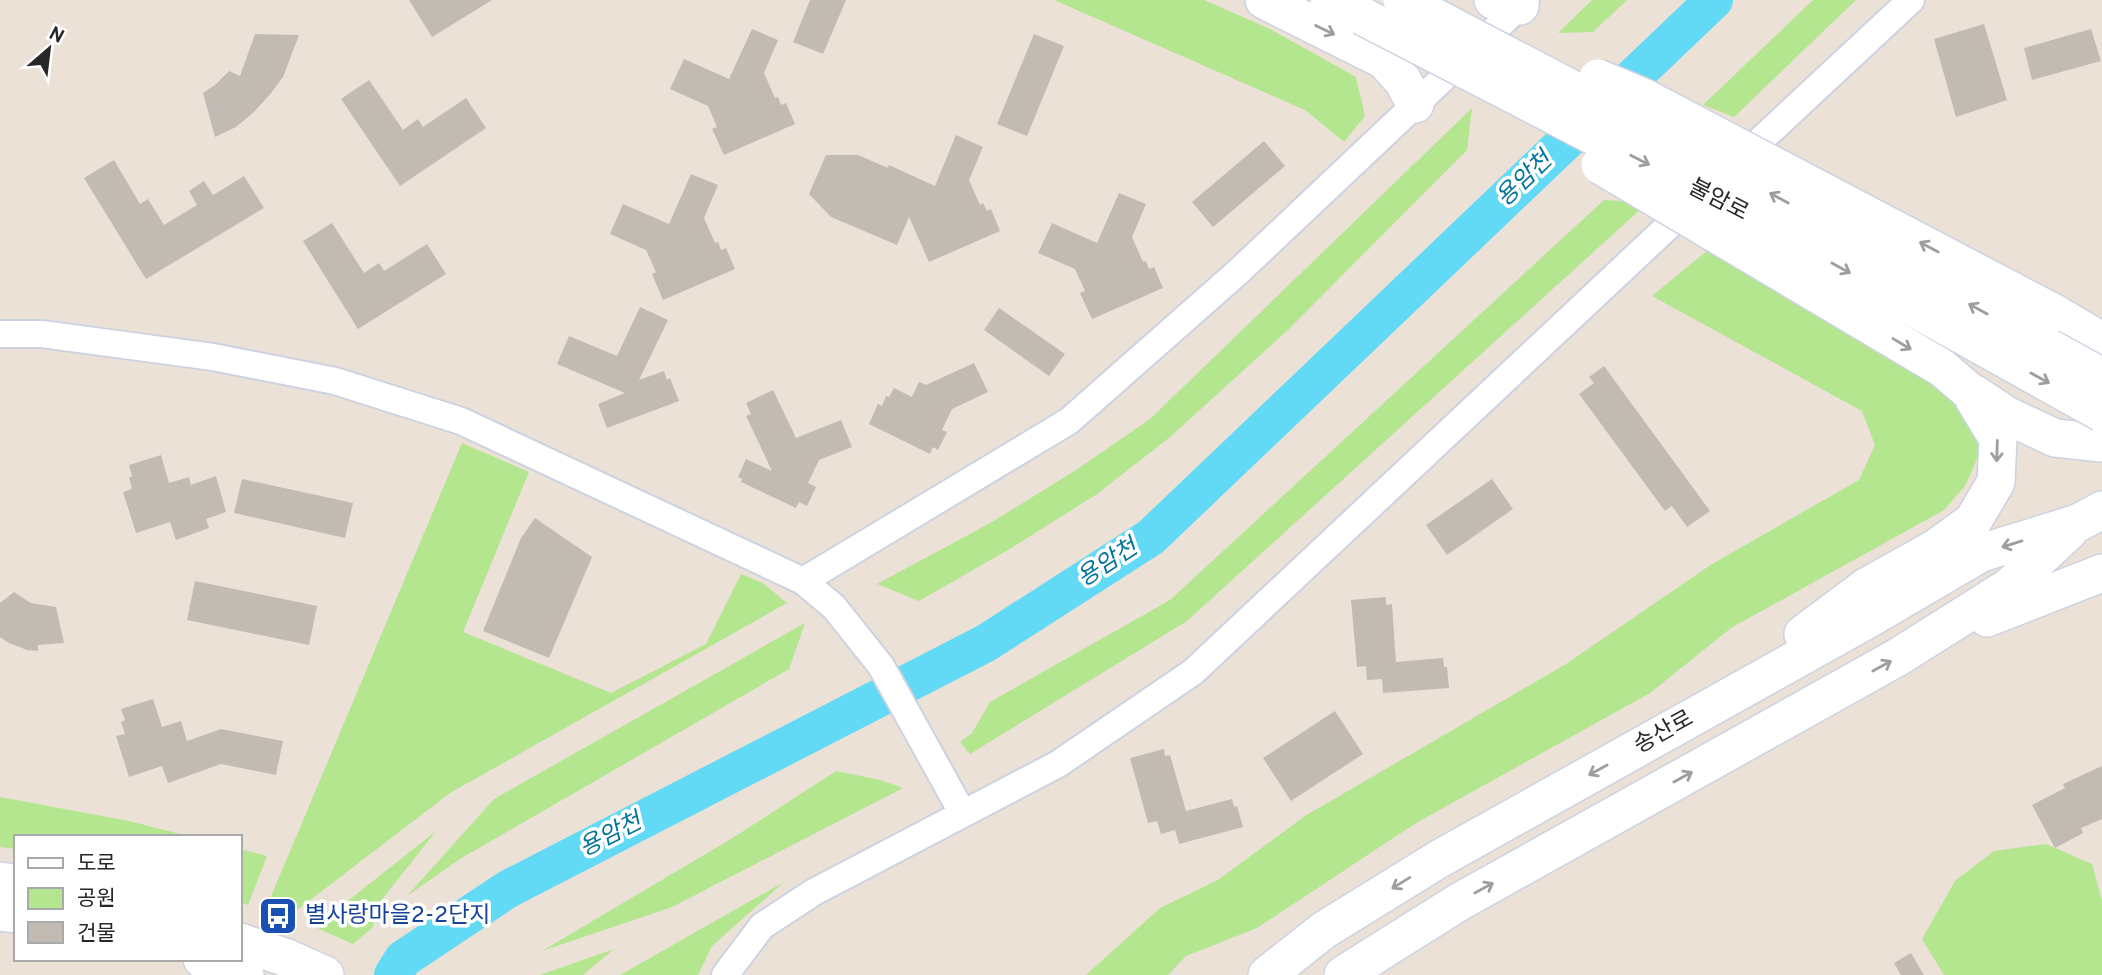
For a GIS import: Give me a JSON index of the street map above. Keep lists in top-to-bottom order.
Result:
{
  "streets": {
    "street": ["불암로", "송산로"]
  },
  "water": ["용암천"],
  "places": {
    "bus stop": ["별사랑마을2-2단지"]
  },
  "legend": ["도로", "공원", "건물"],
  "north": "top right"
}
